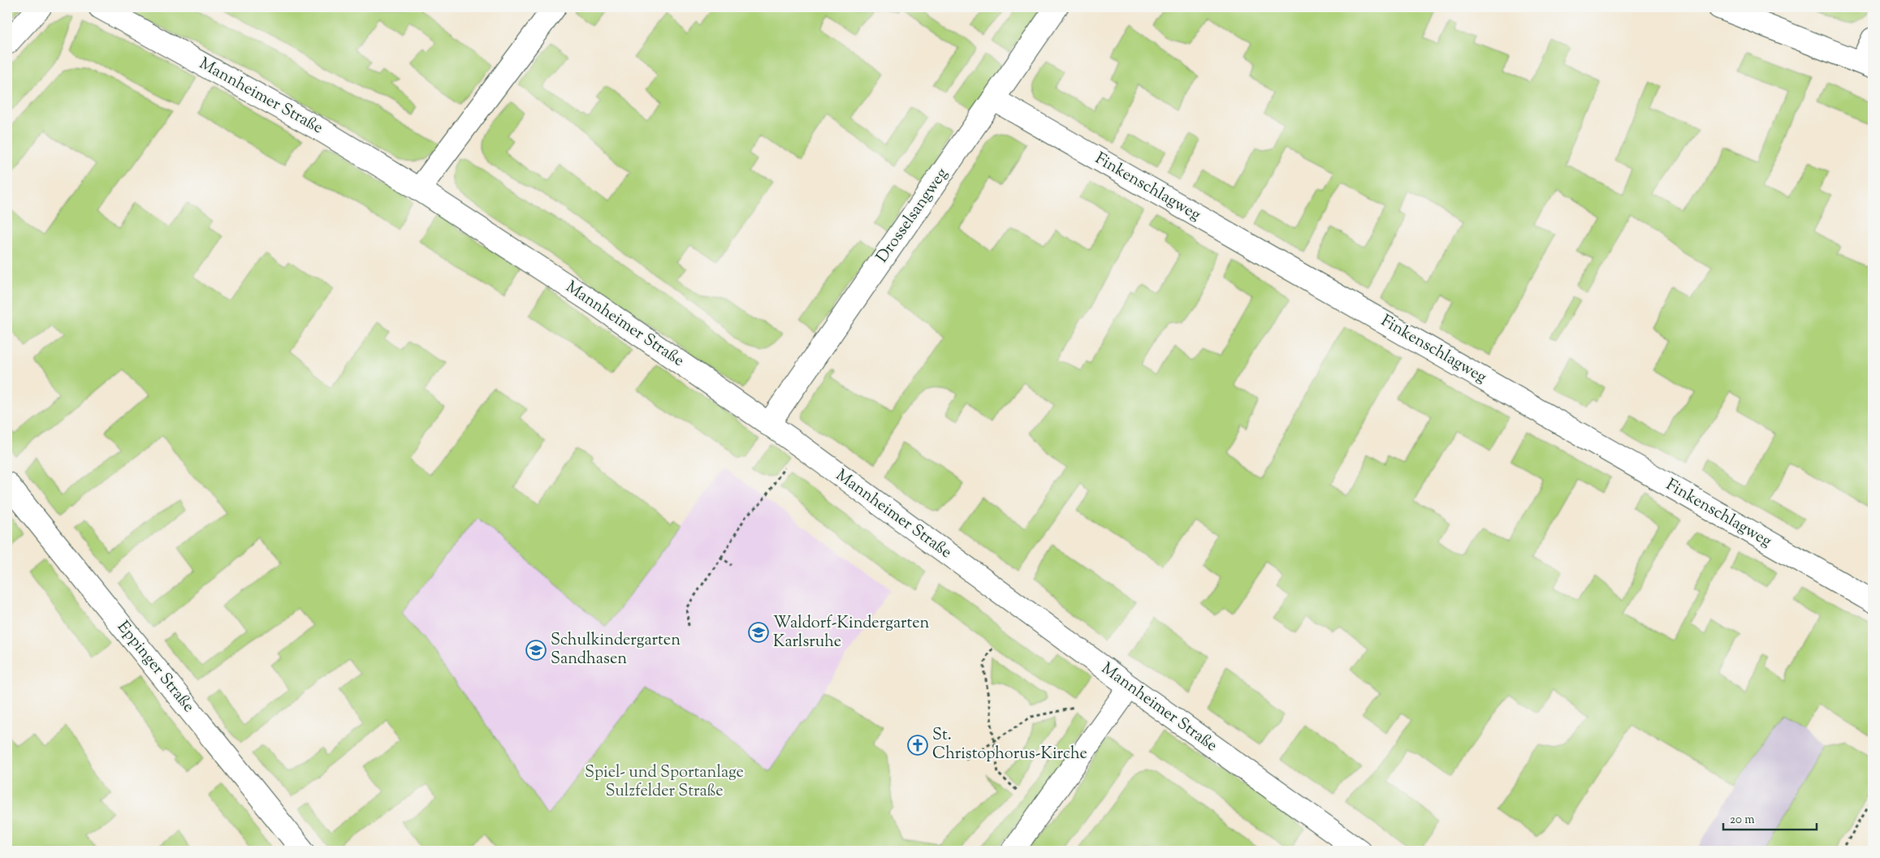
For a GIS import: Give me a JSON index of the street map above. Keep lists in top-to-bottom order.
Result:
{
  "streets": {
    "street": [
      "Mannheimer Straße",
      "Finkenschlagweg",
      "Drosselsangweg",
      "Eppinger Straße"
    ]
  },
  "crossings": [
    ["Mannheimer Straße", "Drosselsangweg"],
    ["Finkenschlagweg", "Drosselsangweg"]
  ],
  "parks": ["Spiel- und Sportanlage Sulzfelder Straße"],
  "places": {
    "school or university": ["Waldorf-Kindergarten Karlsruhe", "Schulkindergarten Sandhasen"],
    "church": ["St. Christophorus-Kirche"]
  },
  "scale_bar": "20 m"
}
